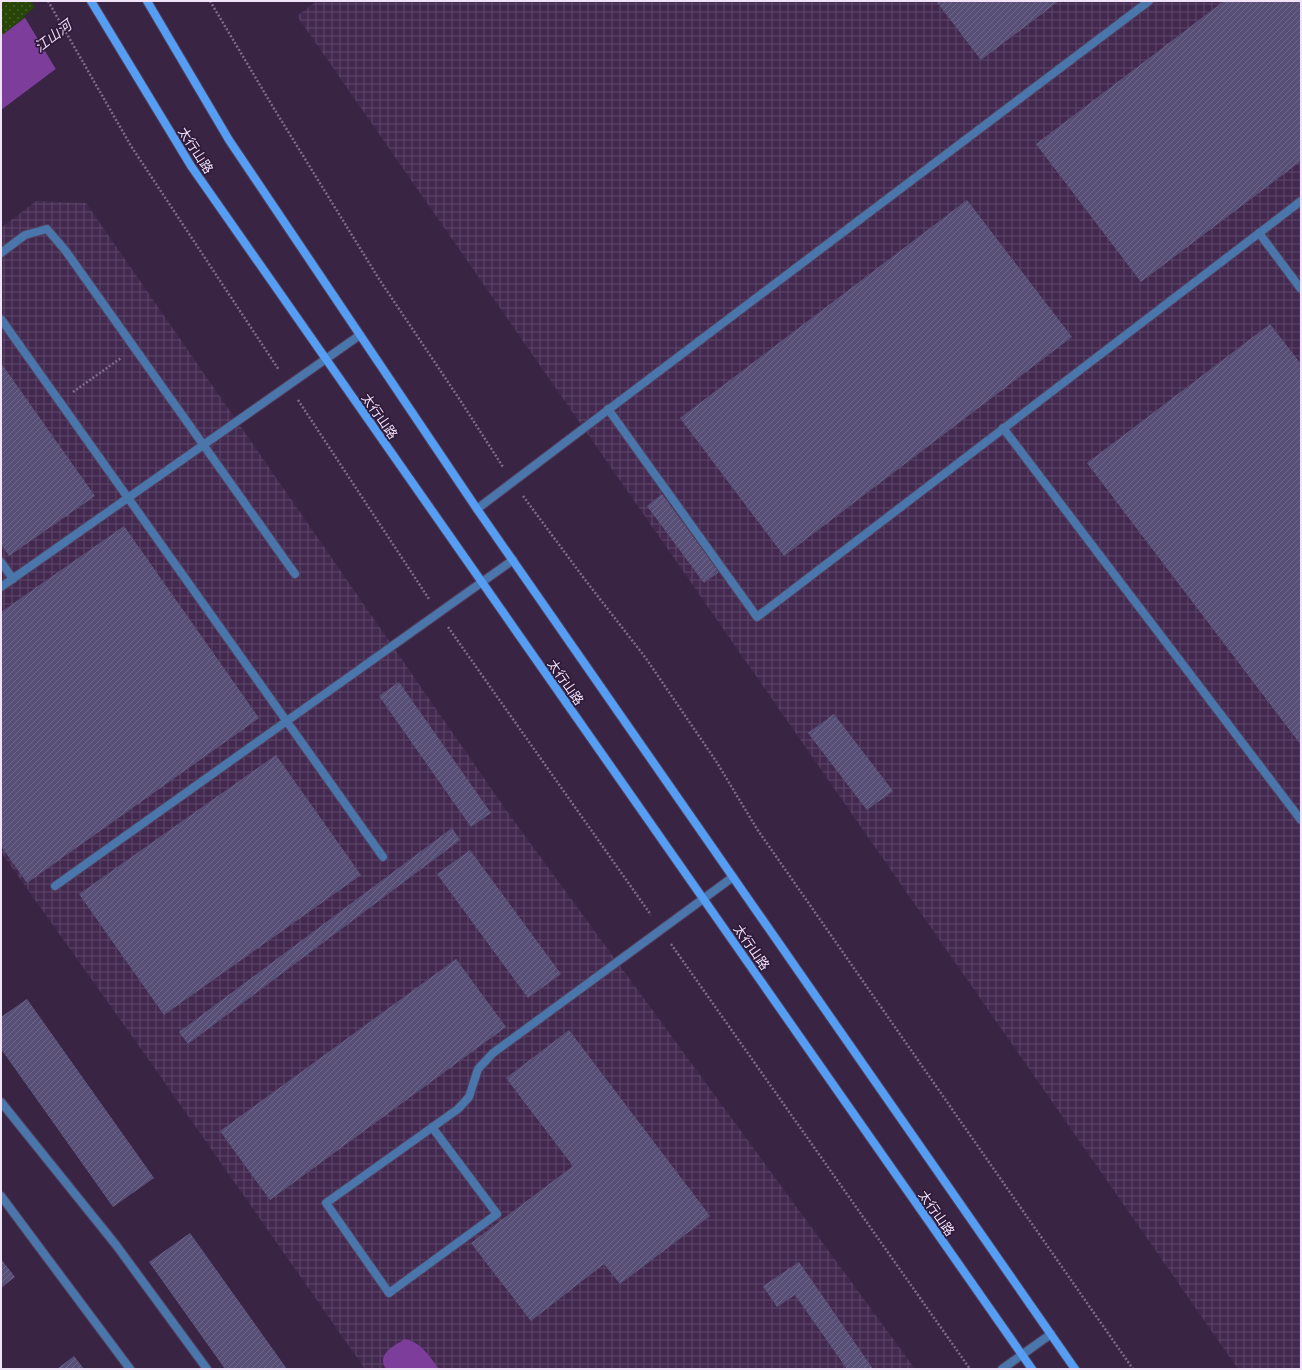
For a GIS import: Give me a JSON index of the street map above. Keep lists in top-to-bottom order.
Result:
{
  "streets": {
    "street": ["太行山路"]
  },
  "water": ["江山河"]
}
